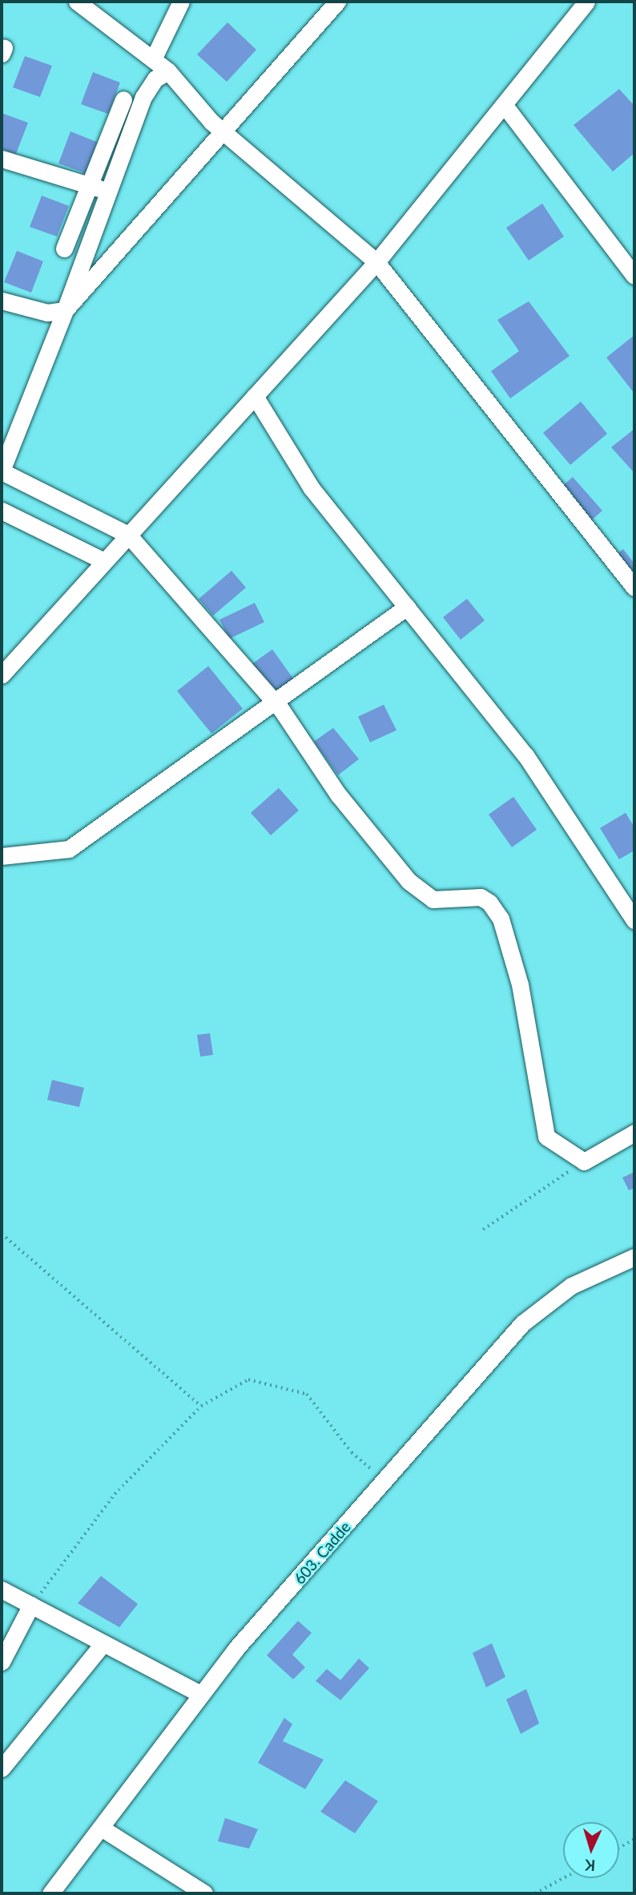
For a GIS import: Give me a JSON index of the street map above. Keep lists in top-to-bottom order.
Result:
{
  "streets": {
    "street": ["603. Cadde"]
  },
  "north": "bottom"
}
